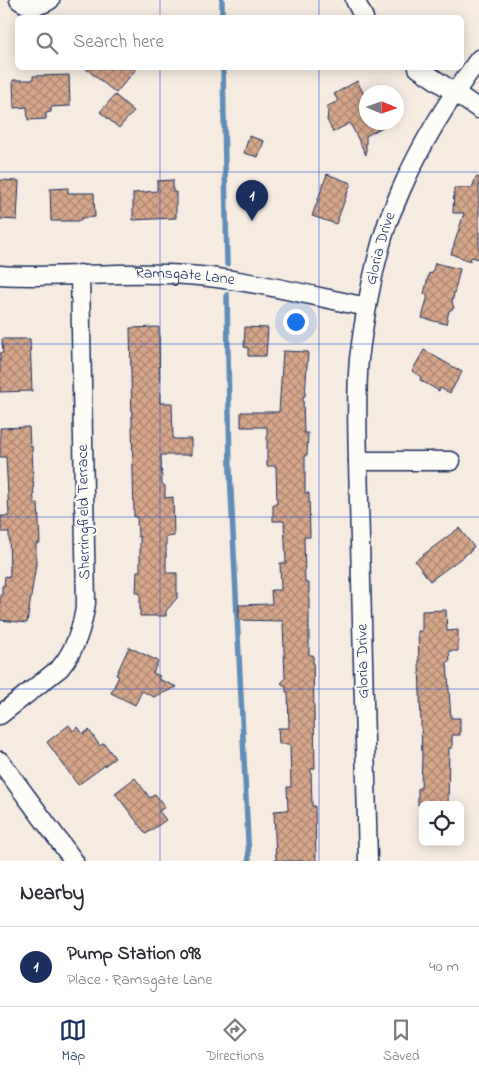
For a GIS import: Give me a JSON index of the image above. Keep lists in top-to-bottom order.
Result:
{
  "streets": {
    "street": ["Gloria Drive", "Ramsgate Lane", "Sherringfield Terrace"]
  },
  "crossings": [
    ["Gloria Drive", "Ramsgate Lane"],
    ["Ramsgate Lane", "Sherringfield Terrace"]
  ],
  "north": "right",
  "page": {
    "search": "Search here",
    "pins": "1",
    "heading": "Nearby",
    "list": [
      {
        "mark": "1",
        "name": "Pump Station 098",
        "note": "Place · Ramsgate Lane",
        "value": "40 m"
      }
    ],
    "nav": ["Map", "Directions", "Saved"]
  }
}
